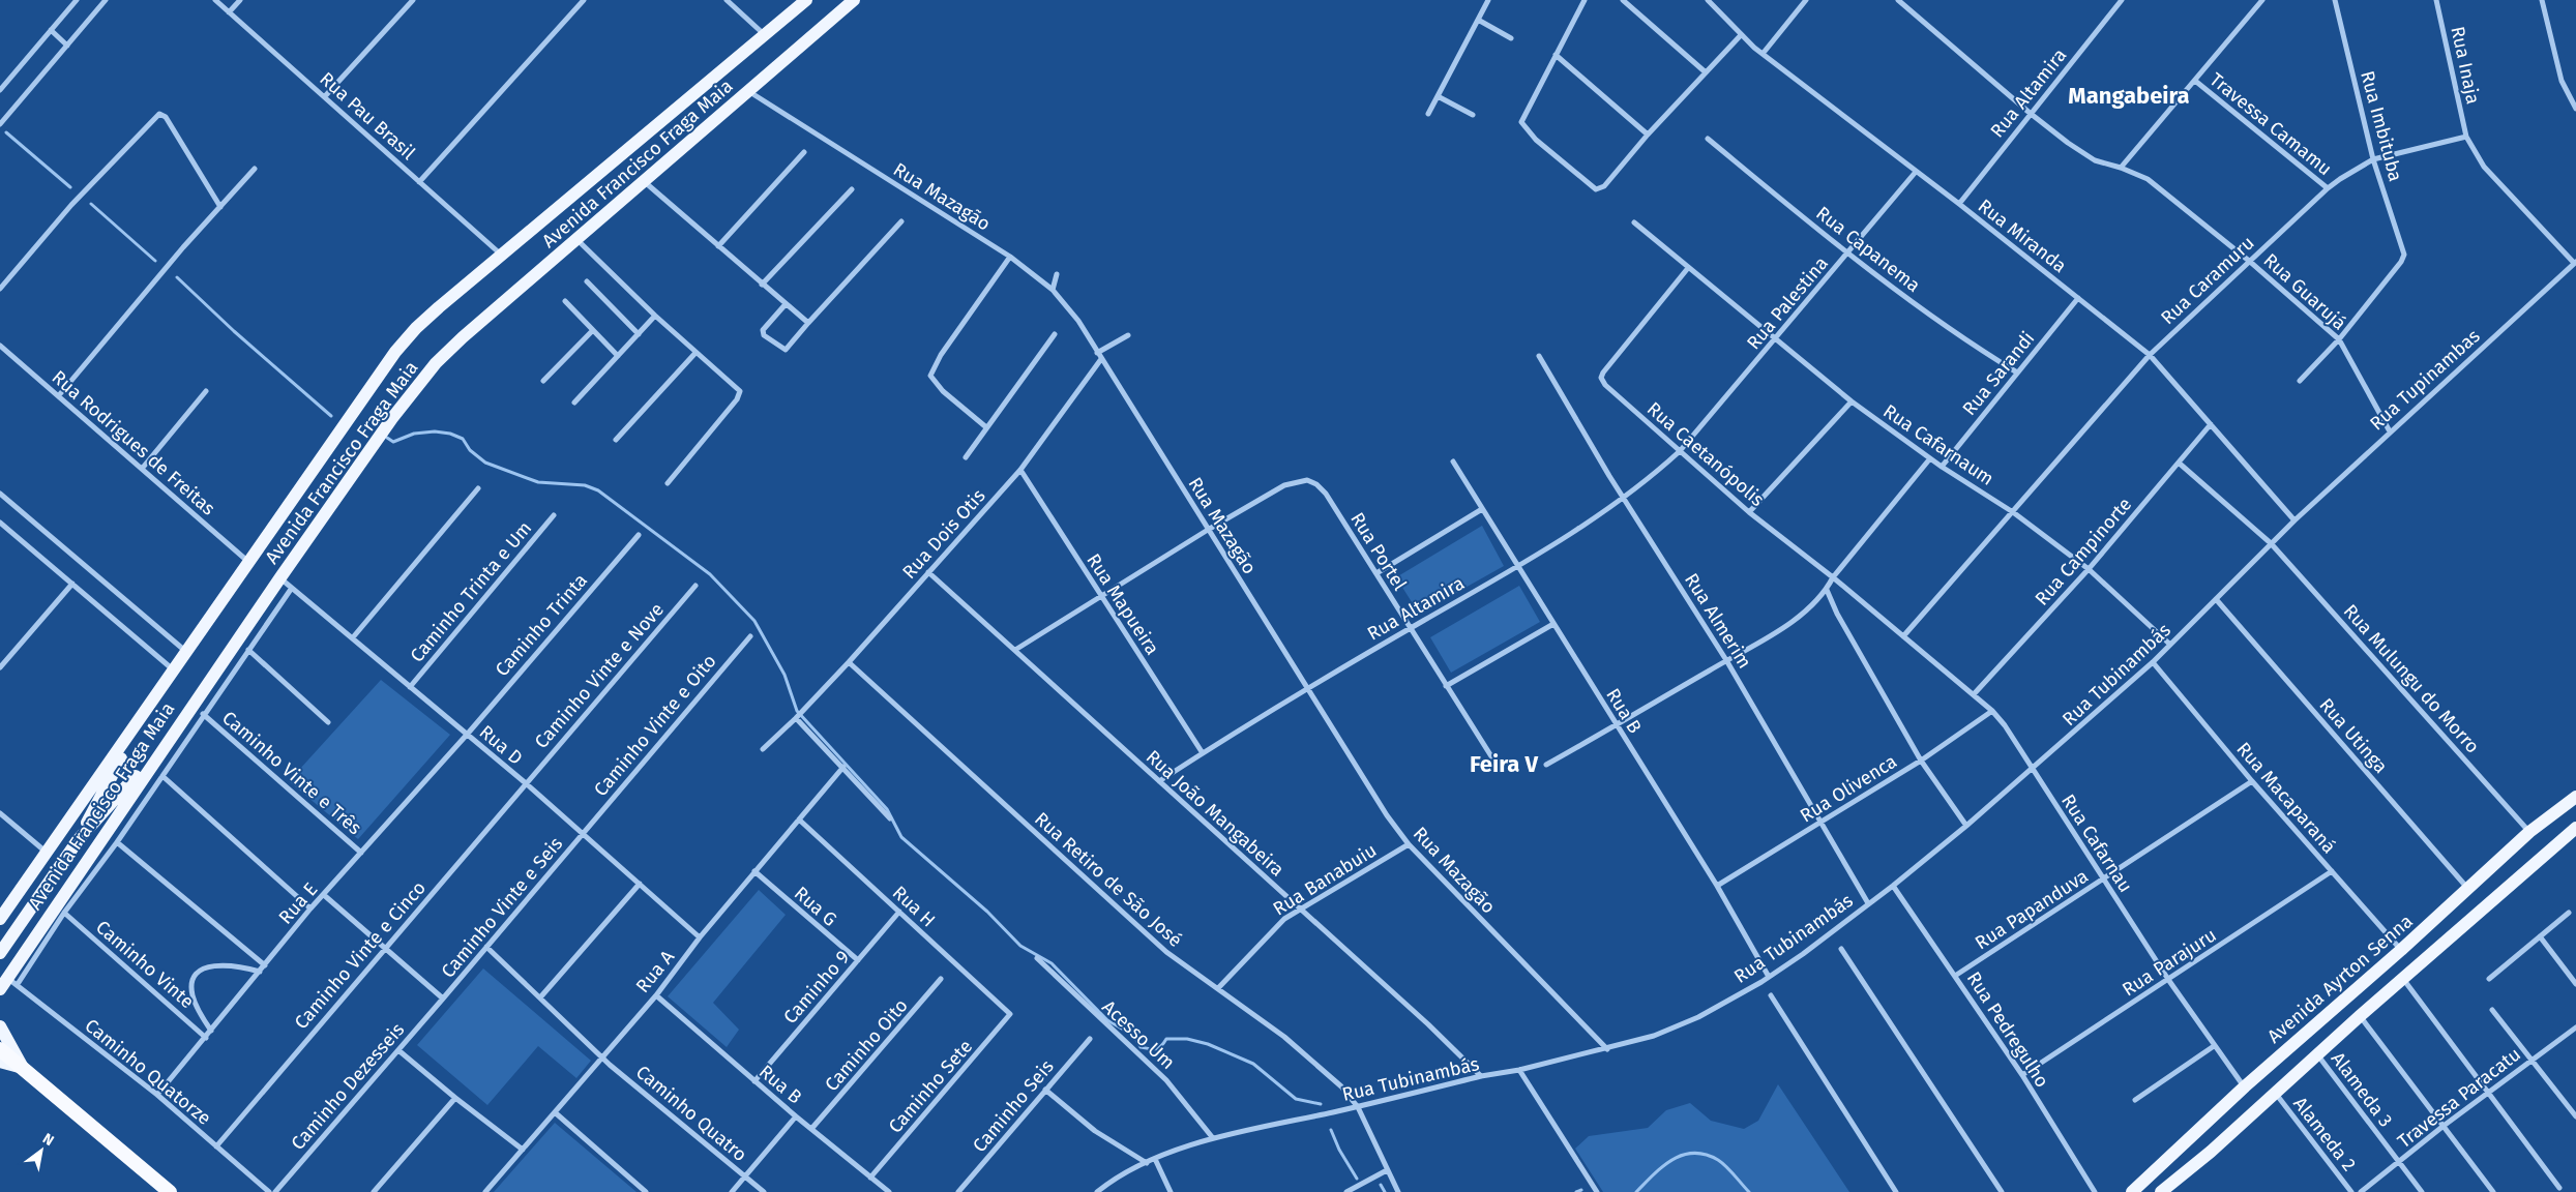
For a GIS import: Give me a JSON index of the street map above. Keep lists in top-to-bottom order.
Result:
{
  "streets": {
    "main road": ["Avenida Francisco Fraga Maia", "Avenida Ayrton Senna"],
    "street": [
      "Rua Inaja",
      "Rua Altamira",
      "Rua Pau Brasil",
      "Travessa Camamu",
      "Rua Imbituba",
      "Rua Mazagão",
      "Rua Miranda",
      "Rua Capanema",
      "Rua Caramuru",
      "Rua Guarujá",
      "Rua Palestina",
      "Rua Sarandi",
      "Rua Tupinambas",
      "Rua Rodrigues de Freitas",
      "Rua Cafarnaum",
      "Rua Caetanópolis",
      "Rua Dois Otis",
      "Rua Portel",
      "Rua Campinorte",
      "Caminho Trinta e Um",
      "Rua Mapueira",
      "Rua Almerim",
      "Caminho Trinta",
      "Rua Tubinambás",
      "Caminho Vinte e Nove",
      "Rua Mulungu do Morro",
      "Rua B",
      "Caminho Vinte e Oito",
      "Rua Utinga",
      "Rua D",
      "Caminho Vinte e Três",
      "Rua Olivenca",
      "Rua Macaparaná",
      "Rua João Mangabeira",
      "Rua Cafarnau",
      "Rua Retiro de São José",
      "Rua Banabuiu",
      "Rua E",
      "Rua G",
      "Rua H",
      "Caminho Vinte e Seis",
      "Rua Papanduva",
      "Caminho Vinte e Cinco",
      "Rua Parajuru",
      "Caminho Vinte",
      "Rua A",
      "Caminho 9",
      "Rua Pedregulho",
      "Acesso Um",
      "Caminho Oito",
      "Caminho Quatorze",
      "Caminho Dezesseis",
      "Caminho Sete",
      "Alameda 3",
      "Travessa Paracatu",
      "Caminho Seis",
      "Caminho Quatro",
      "Alameda 2"
    ]
  },
  "crossings": [
    ["Rua Inaja", "Rua Caramuru"],
    ["Rua Altamira", "Rua Mazagão"],
    ["Rua Altamira", "Rua Miranda"],
    ["Rua Altamira", "Rua Guarujá"],
    ["Rua Altamira", "Rua Palestina"],
    ["Rua Altamira", "Rua Caetanópolis"],
    ["Rua Altamira", "Rua Portel"],
    ["Rua Altamira", "Rua Mapueira"],
    ["Rua Altamira", "Rua Almerim"],
    ["Rua Altamira", "Rua B"],
    ["Rua Altamira", "Rua João Mangabeira"],
    ["Rua Pau Brasil", "Avenida Francisco Fraga Maia"],
    ["Travessa Camamu", "Rua Caramuru"],
    ["Rua Imbituba", "Rua Caramuru"],
    ["Rua Imbituba", "Rua Guarujá"],
    ["Avenida Francisco Fraga Maia", "Rua Mazagão"],
    ["Avenida Francisco Fraga Maia", "Rua Rodrigues de Freitas"],
    ["Avenida Francisco Fraga Maia", "Rua D"],
    ["Avenida Francisco Fraga Maia", "Caminho Quatorze"],
    ["Rua Mazagão", "Rua Dois Otis"],
    ["Rua Mazagão", "Rua Portel"],
    ["Rua Mazagão", "Rua Tubinambás"],
    ["Rua Mazagão", "Rua Banabuiu"],
    ["Rua Miranda", "Rua Caramuru"],
    ["Rua Miranda", "Rua Palestina"],
    ["Rua Miranda", "Rua Sarandi"],
    ["Rua Miranda", "Rua Tupinambas"],
    ["Rua Miranda", "Rua Campinorte"],
    ["Rua Miranda", "Rua Tubinambás"],
    ["Rua Capanema", "Rua Palestina"],
    ["Rua Capanema", "Rua Sarandi"],
    ["Rua Caramuru", "Rua Guarujá"],
    ["Rua Caramuru", "Rua Cafarnaum"],
    ["Rua Caramuru", "Rua Caetanópolis"],
    ["Rua Caramuru", "Rua Cafarnau"],
    ["Rua Guarujá", "Rua Tupinambas"],
    ["Rua Palestina", "Rua Cafarnaum"],
    ["Rua Palestina", "Rua Caetanópolis"],
    ["Rua Sarandi", "Rua Cafarnaum"],
    ["Rua Tupinambas", "Rua Tubinambás"],
    ["Rua Cafarnaum", "Rua Caetanópolis"],
    ["Rua Cafarnaum", "Rua Campinorte"],
    ["Rua Cafarnaum", "Rua Tubinambás"],
    ["Rua Caetanópolis", "Rua Cafarnau"],
    ["Rua Dois Otis", "Rua Mapueira"],
    ["Rua Dois Otis", "Rua João Mangabeira"],
    ["Rua Dois Otis", "Rua Retiro de São José"],
    ["Rua Campinorte", "Rua Mulungu do Morro"],
    ["Rua Campinorte", "Rua Cafarnau"],
    ["Caminho Trinta e Um", "Rua D"],
    ["Rua Almerim", "Rua Tubinambás"],
    ["Rua Almerim", "Rua Olivenca"],
    ["Caminho Trinta", "Rua D"],
    ["Caminho Trinta", "Rua E"],
    ["Rua Tubinambás", "Rua Mulungu do Morro"],
    ["Rua Tubinambás", "Rua B"],
    ["Rua Tubinambás", "Rua Utinga"],
    ["Rua Tubinambás", "Rua Macaparaná"],
    ["Rua Tubinambás", "Rua João Mangabeira"],
    ["Rua Tubinambás", "Rua Cafarnau"],
    ["Rua Tubinambás", "Rua Retiro de São José"],
    ["Rua Tubinambás", "Rua Pedregulho"],
    ["Rua Tubinambás", "Acesso Um"],
    ["Caminho Vinte e Nove", "Rua D"],
    ["Caminho Vinte e Nove", "Caminho Vinte e Cinco"],
    ["Rua Mulungu do Morro", "Avenida Ayrton Senna"],
    ["Rua B", "Rua Olivenca"],
    ["Rua B", "Rua A"],
    ["Rua B", "Caminho 9"],
    ["Rua B", "Caminho Oito"],
    ["Rua B", "Caminho Sete"],
    ["Caminho Vinte e Oito", "Rua D"],
    ["Caminho Vinte e Oito", "Caminho Vinte e Seis"],
    ["Rua Utinga", "Avenida Ayrton Senna"],
    ["Rua D", "Rua E"],
    ["Rua D", "Caminho Vinte e Seis"],
    ["Rua D", "Caminho Vinte e Cinco"],
    ["Rua D", "Rua A"],
    ["Caminho Vinte e Três", "Rua E"],
    ["Rua Olivenca", "Rua Cafarnau"],
    ["Rua Macaparaná", "Rua Papanduva"],
    ["Rua Macaparaná", "Rua Parajuru"],
    ["Rua Macaparaná", "Avenida Ayrton Senna"],
    ["Rua João Mangabeira", "Rua Banabuiu"],
    ["Rua Cafarnau", "Rua Papanduva"],
    ["Rua Cafarnau", "Rua Parajuru"],
    ["Rua Cafarnau", "Avenida Ayrton Senna"],
    ["Rua Retiro de São José", "Rua Banabuiu"],
    ["Rua E", "Caminho Vinte"],
    ["Rua E", "Caminho Quatorze"],
    ["Rua G", "Rua A"],
    ["Rua G", "Caminho 9"],
    ["Rua H", "Rua A"],
    ["Rua H", "Caminho 9"],
    ["Rua H", "Caminho Sete"],
    ["Caminho Vinte e Seis", "Caminho Dezesseis"],
    ["Caminho Vinte e Seis", "Caminho Quatro"],
    ["Rua Papanduva", "Rua Pedregulho"],
    ["Caminho Vinte e Cinco", "Caminho Quatorze"],
    ["Rua Parajuru", "Rua Pedregulho"],
    ["Rua A", "Caminho Quatro"],
    ["Alameda 3", "Travessa Paracatu"]
  ],
  "districts": ["Mangabeira", "Feira V"],
  "north": "top right"
}
